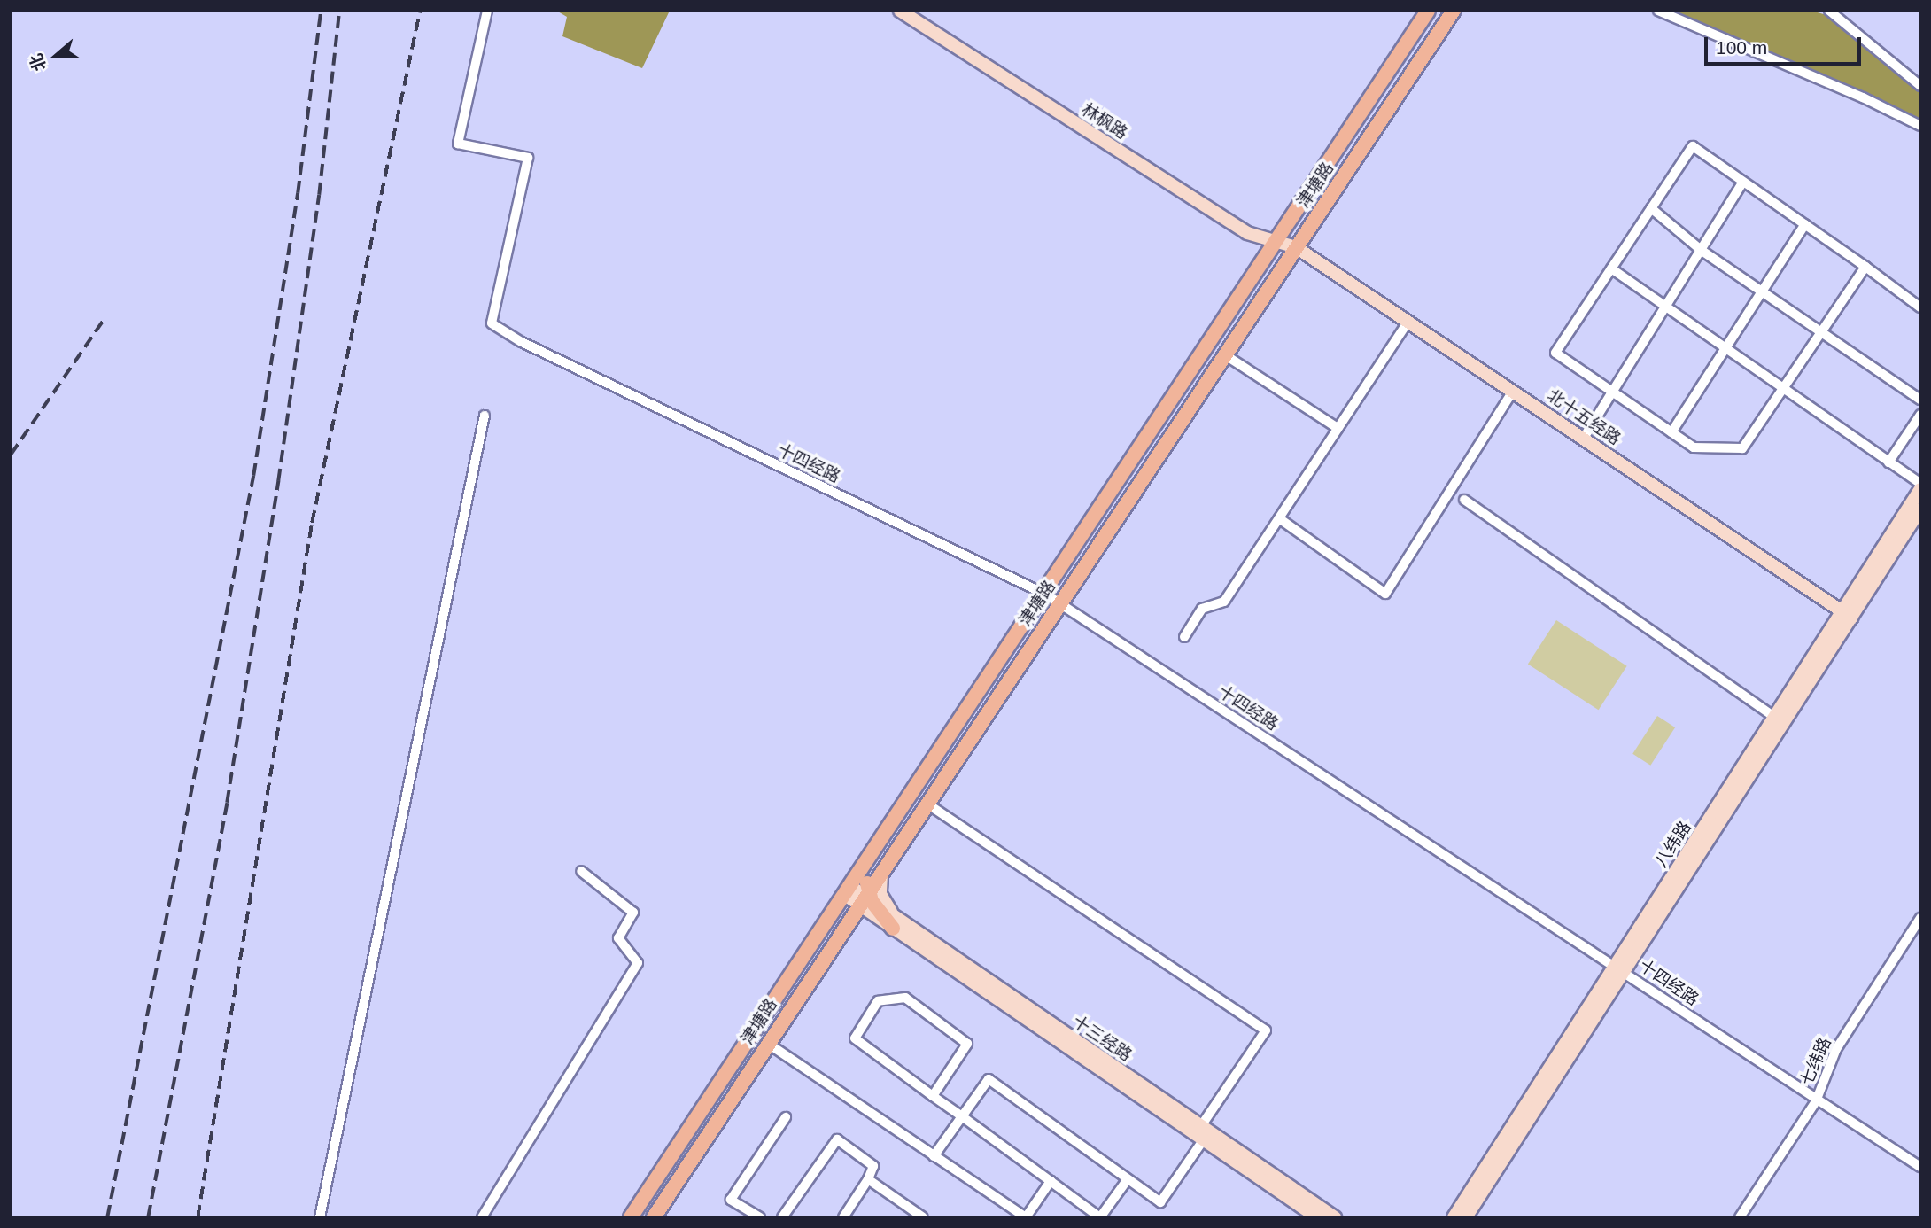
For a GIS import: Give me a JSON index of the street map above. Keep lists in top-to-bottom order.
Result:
{
  "streets": {
    "main road": ["津塘路"],
    "street": [
      "林枫路",
      "北十五经路",
      "十四经路",
      "八纬路",
      "十三经路",
      "七纬路"
    ]
  },
  "crossings": [
    ["林枫路", "津塘路"],
    ["林枫路", "北十五经路"],
    ["津塘路", "北十五经路"],
    ["津塘路", "十四经路"],
    ["北十五经路", "八纬路"],
    ["十四经路", "八纬路"],
    ["十四经路", "七纬路"]
  ],
  "scale_bar": "100 m",
  "north": "left"
}
